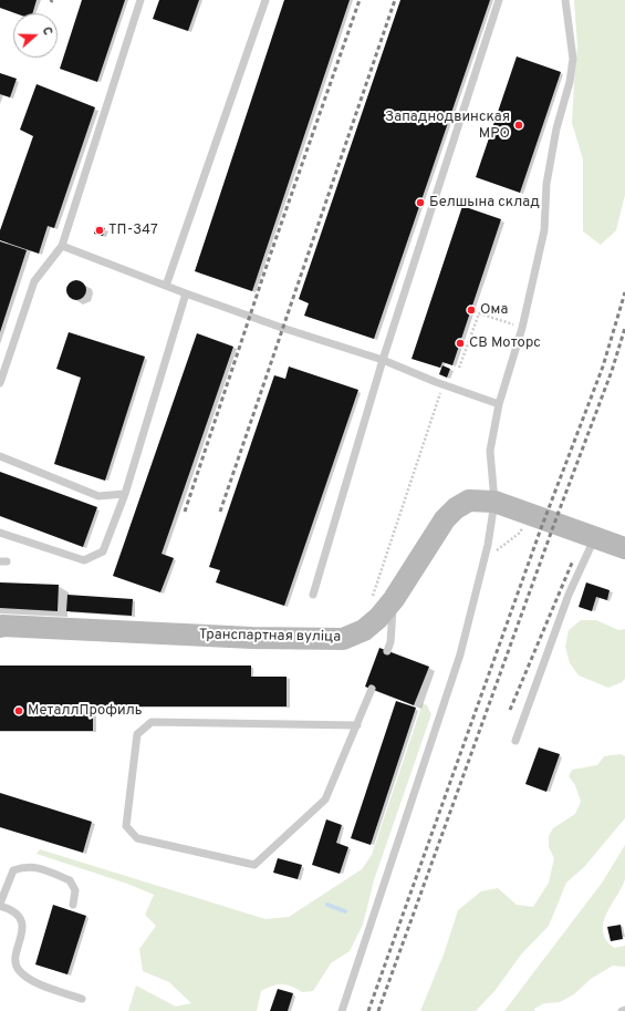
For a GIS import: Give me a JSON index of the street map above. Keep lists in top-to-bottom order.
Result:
{
  "streets": {
    "main road": ["Транспартная вуліца"]
  },
  "places": [
    "Западнодвинская МРО",
    "Белшына склад",
    "ТП-347",
    "Ома",
    "СВ Моторс",
    "МеталлПрофиль"
  ],
  "north": "right"
}
